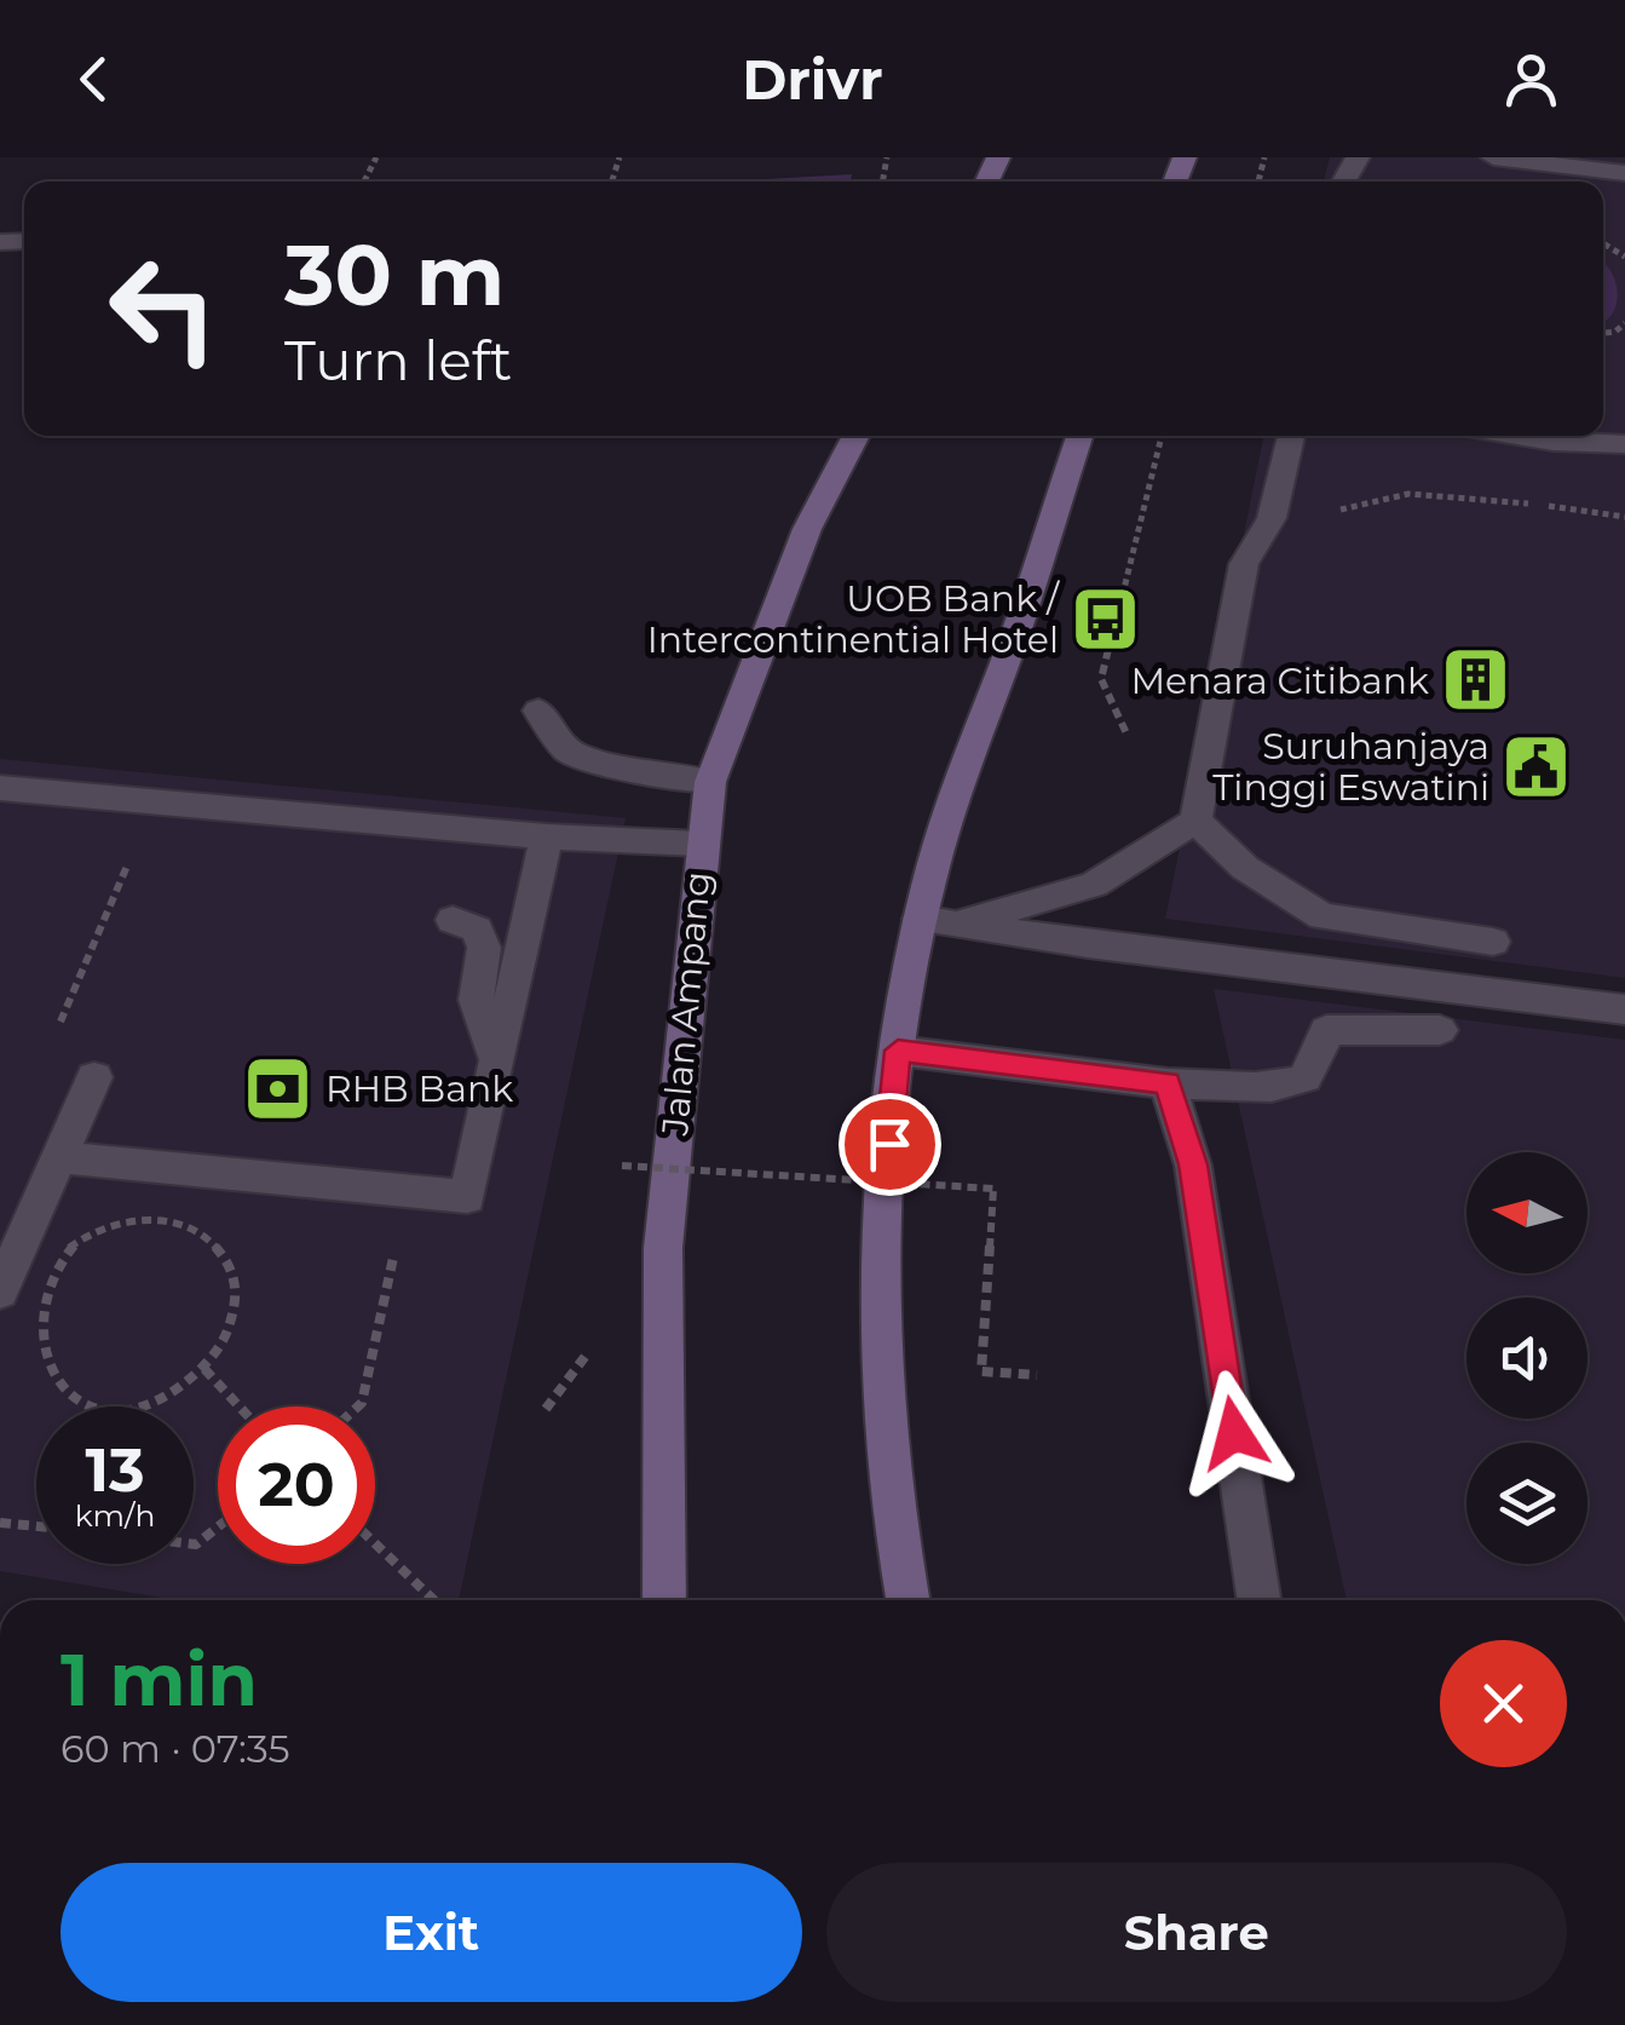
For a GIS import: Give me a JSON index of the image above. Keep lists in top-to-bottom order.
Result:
{
  "streets": {
    "main road": ["Jalan Ampang"]
  },
  "places": {
    "bus stop": ["UOB Bank / Intercontinential Hotel"],
    "building": ["Menara Citibank"],
    "public building": ["Suruhanjaya Tinggi Eswatini"],
    "bank": ["RHB Bank"]
  },
  "north": "left",
  "page": {
    "header": "Drivr",
    "turn": ["30 m", "Turn left"],
    "speed": "13 km/h",
    "limit": "20",
    "heading": ["1 min", "60 m · 07:35"],
    "buttons": ["Exit", "Share"]
  }
}
